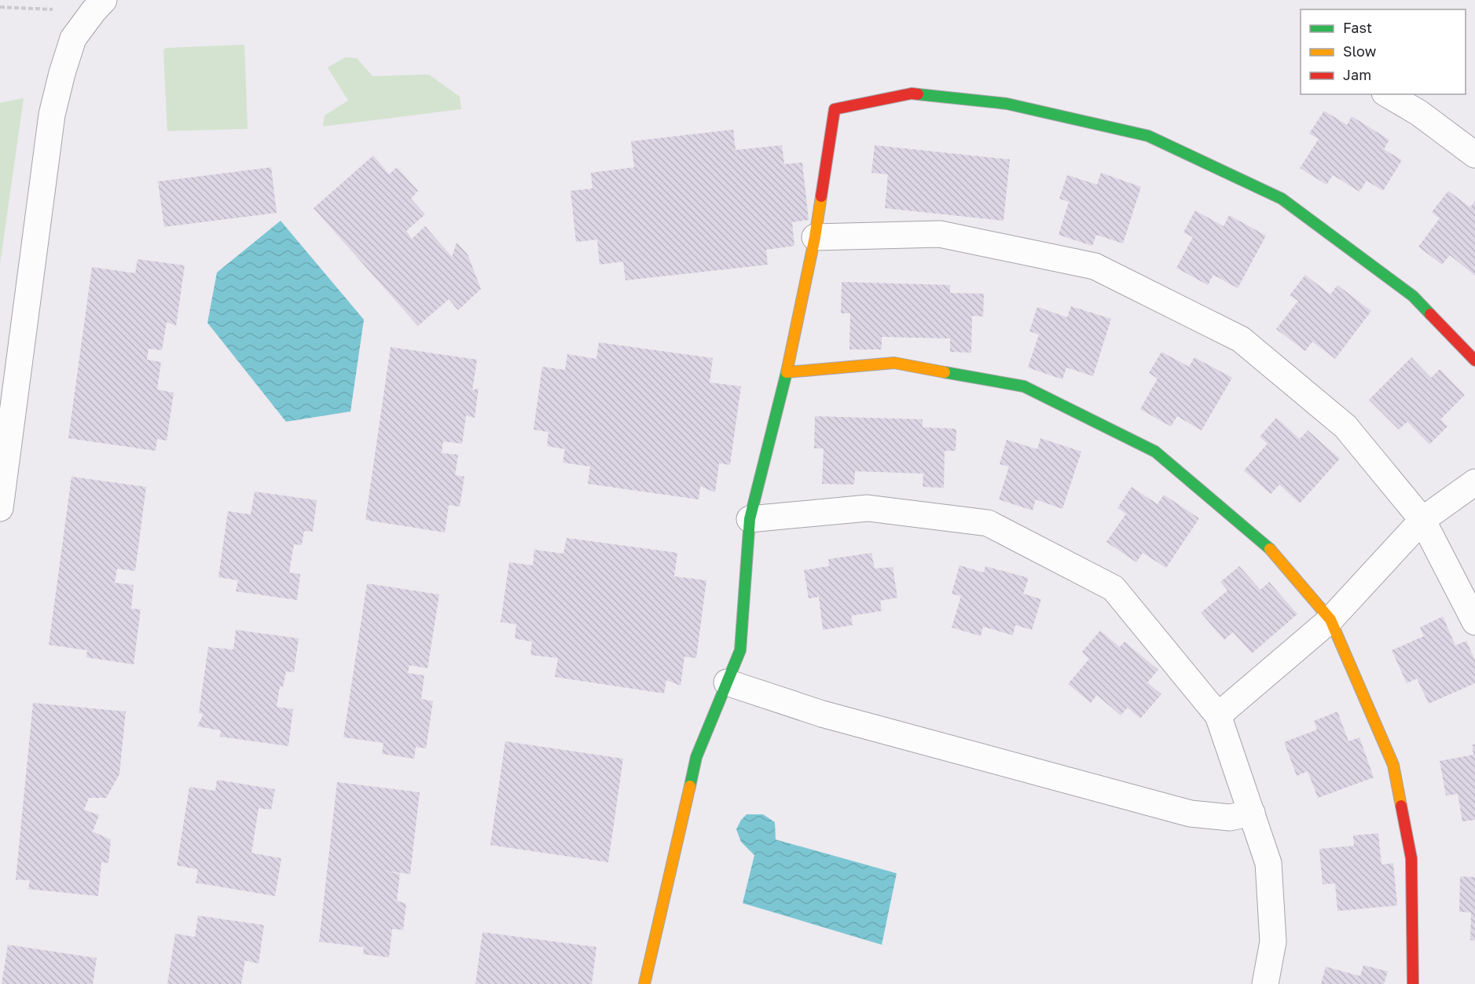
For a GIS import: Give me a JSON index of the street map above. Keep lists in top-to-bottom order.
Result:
{
  "legend": ["Fast", "Slow", "Jam"]
}
